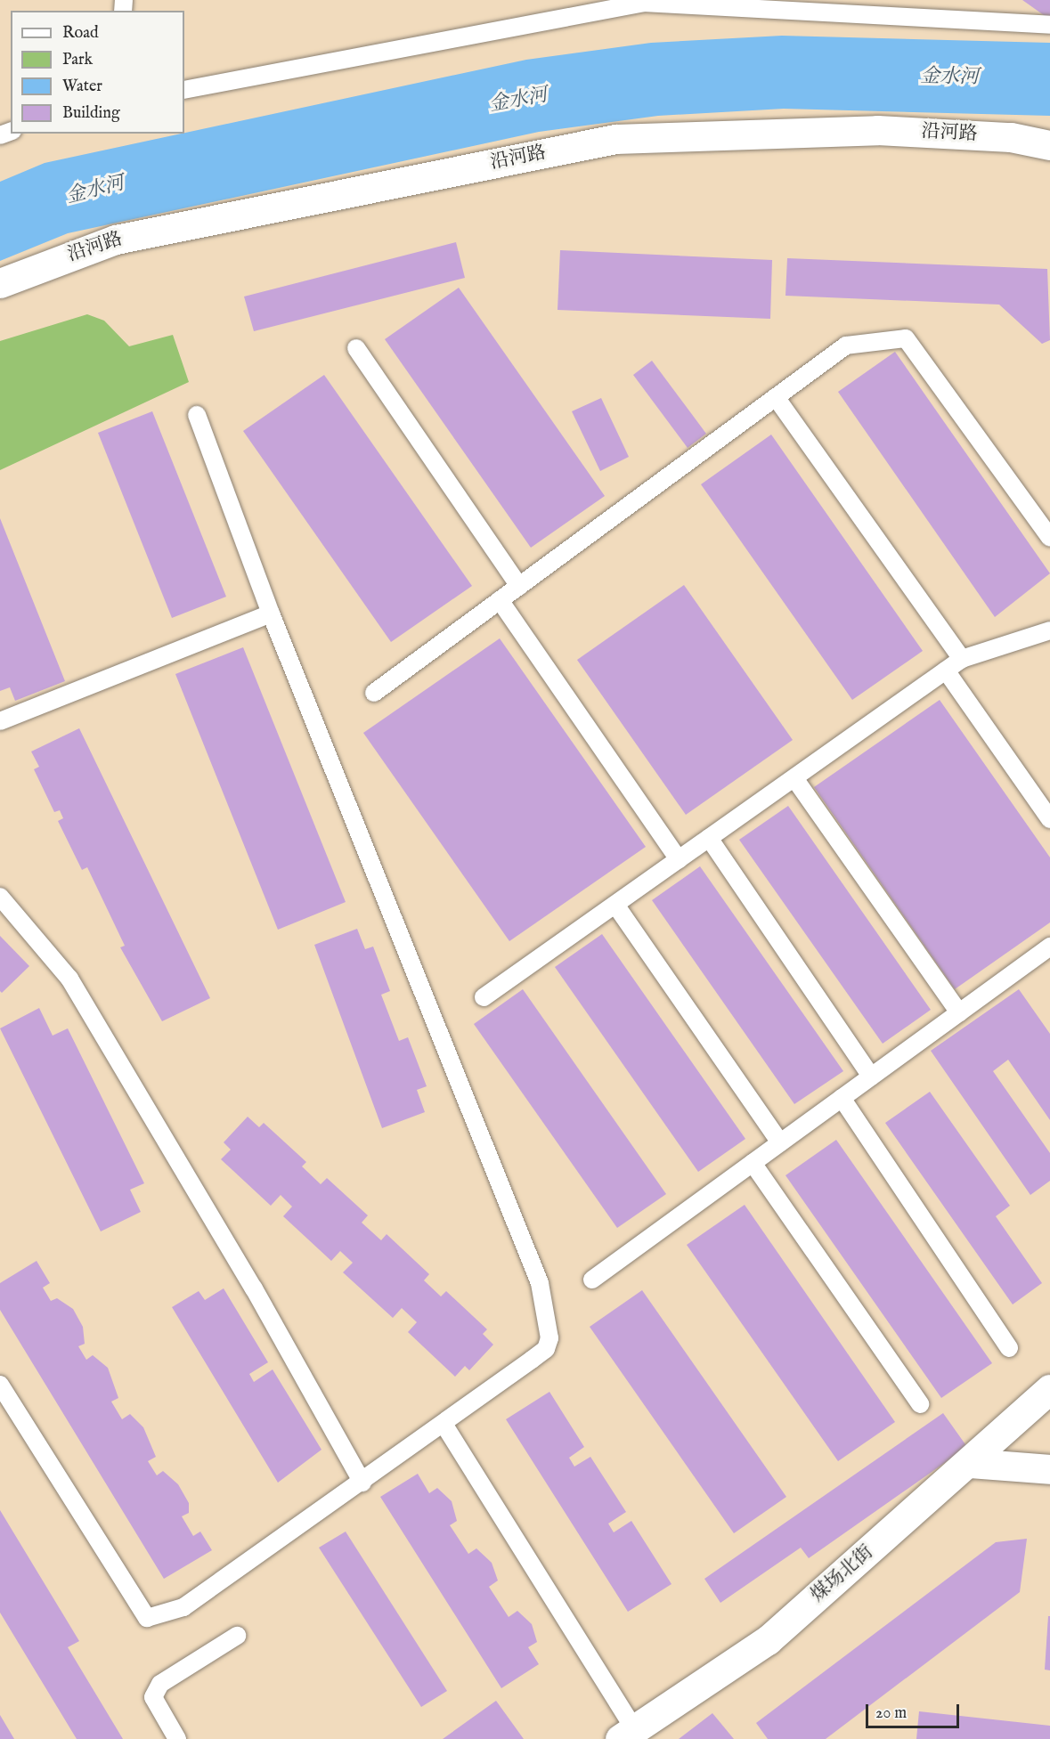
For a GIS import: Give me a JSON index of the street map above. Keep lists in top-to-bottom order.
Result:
{
  "streets": {
    "street": ["沿河路", "煤场北街"]
  },
  "water": ["金水河"],
  "legend": [
    "Road",
    "Park",
    "Water",
    "Building"
  ],
  "scale_bar": "20 m"
}
